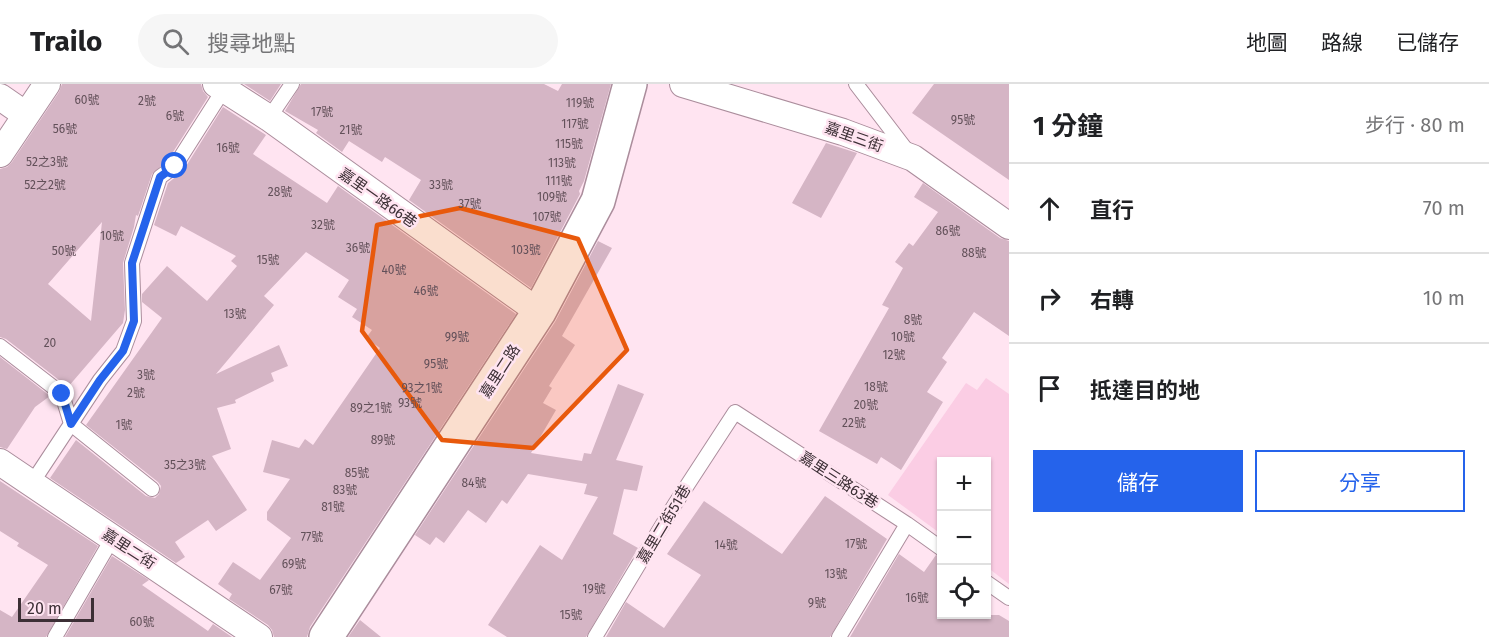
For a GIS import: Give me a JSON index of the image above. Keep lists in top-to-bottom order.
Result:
{
  "streets": {
    "street": [
      "嘉里三街",
      "嘉里一路66巷",
      "嘉里二路",
      "嘉里二街"
    ],
    "lane": ["嘉里三路63巷", "嘉里二街51巷"]
  },
  "crossings": [
    ["嘉里一路66巷", "嘉里二路"],
    ["嘉里三路63巷", "嘉里二街51巷"]
  ],
  "house_numbers": [
    "60號",
    "2號",
    "119號",
    "17號",
    "6號",
    "95號",
    "117號",
    "56號",
    "21號",
    "115號",
    "16號",
    "52之3號",
    "113號",
    "111號",
    "52之2號",
    "33號",
    "28號",
    "109號",
    "37號",
    "107號",
    "32號",
    "86號",
    "10號",
    "36號",
    "103號",
    "50號",
    "88號",
    "15號",
    "40號",
    "46號",
    "13號",
    "8號",
    "99號",
    "10號",
    "20",
    "12號",
    "95號",
    "3號",
    "18號",
    "93之1號",
    "2號",
    "93號",
    "20號",
    "89之1號",
    "22號",
    "1號",
    "89號",
    "35之3號",
    "85號",
    "84號",
    "83號",
    "81號",
    "77號",
    "17號",
    "14號",
    "69號",
    "13號",
    "19號",
    "67號",
    "16號",
    "9號",
    "15號",
    "60號"
  ],
  "scale_bar": "20 m",
  "page": {
    "header": "Trailo",
    "search": "搜尋地點",
    "nav": ["地圖", "路線", "已儲存"],
    "heading": ["1 分鐘", "步行 · 80 m"],
    "list": [
      ["直行", "70 m"],
      ["右轉", "10 m"],
      "抵達目的地"
    ],
    "buttons": ["儲存", "分享"],
    "map_buttons": ["+", "−"],
    "scale": "20 m"
  }
}
